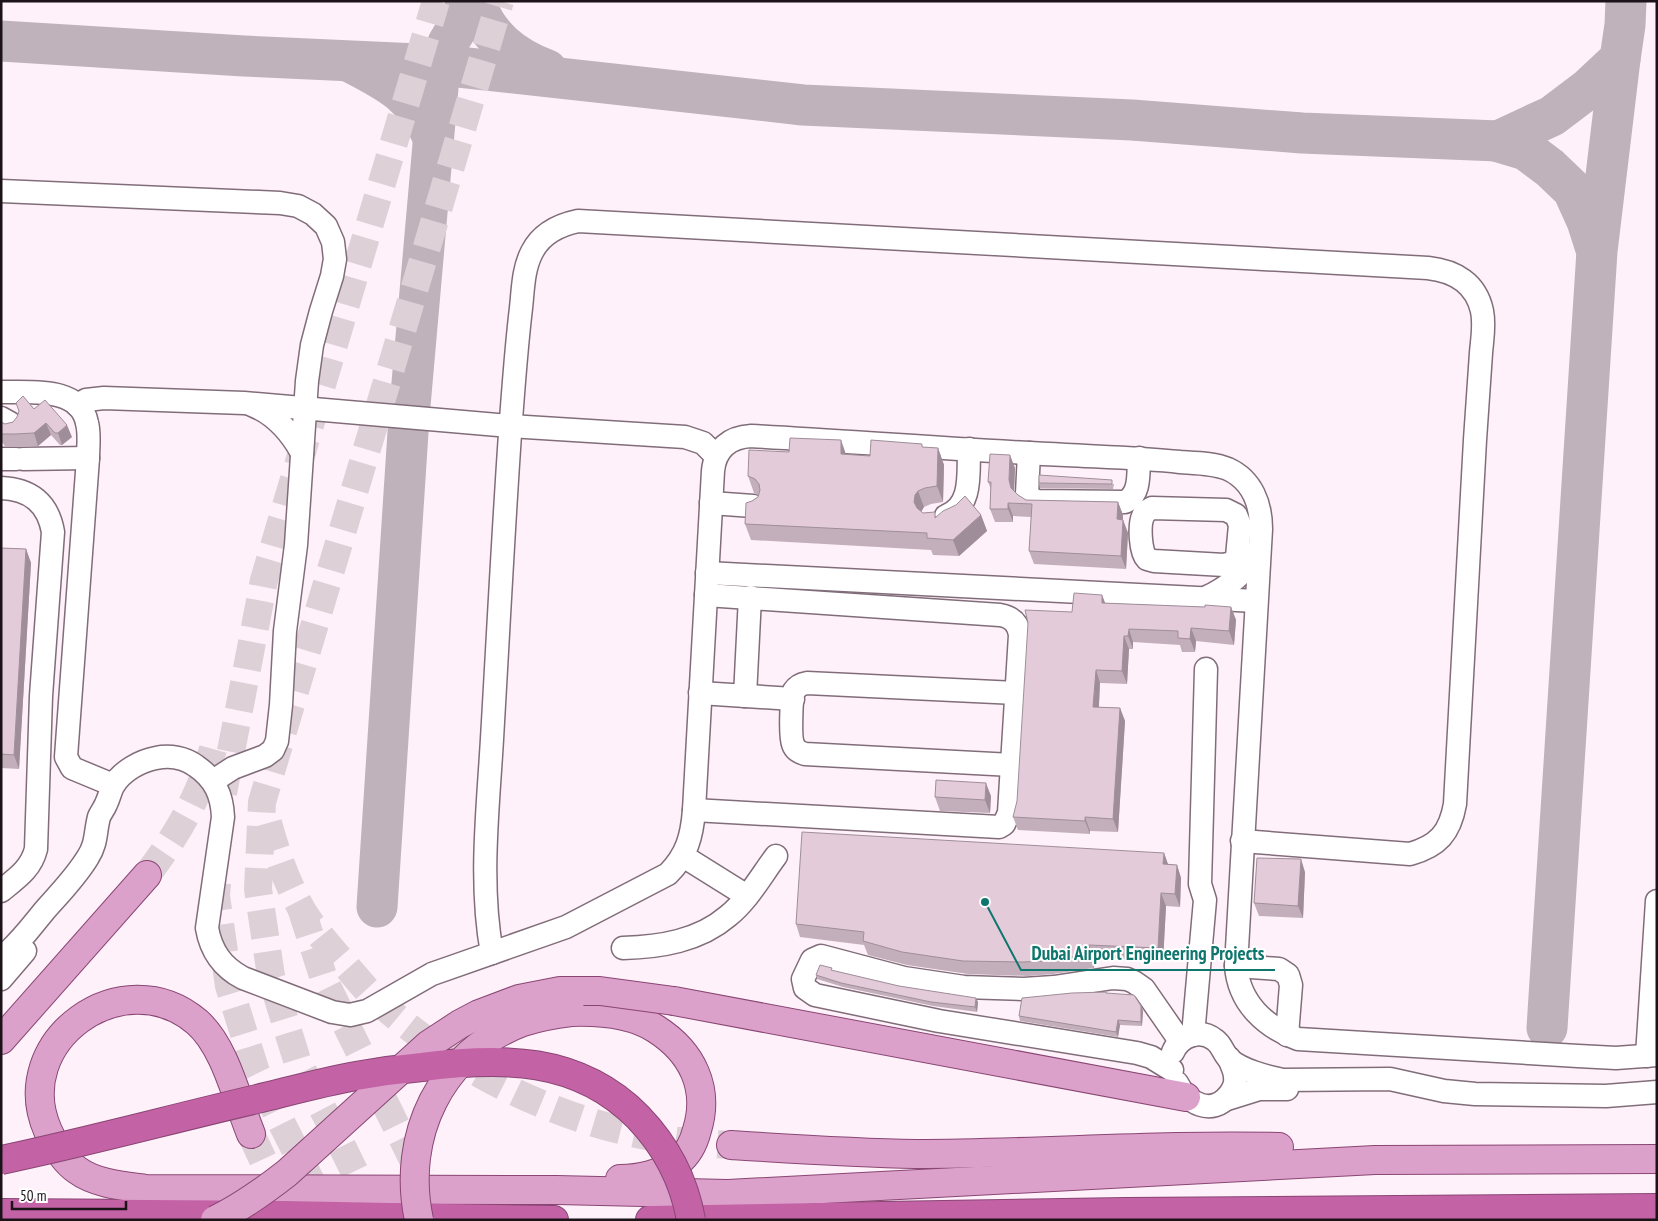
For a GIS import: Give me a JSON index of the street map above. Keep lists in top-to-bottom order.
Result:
{
  "places": ["Dubai Airport Engineering Projects"],
  "scale_bar": "50 m"
}
